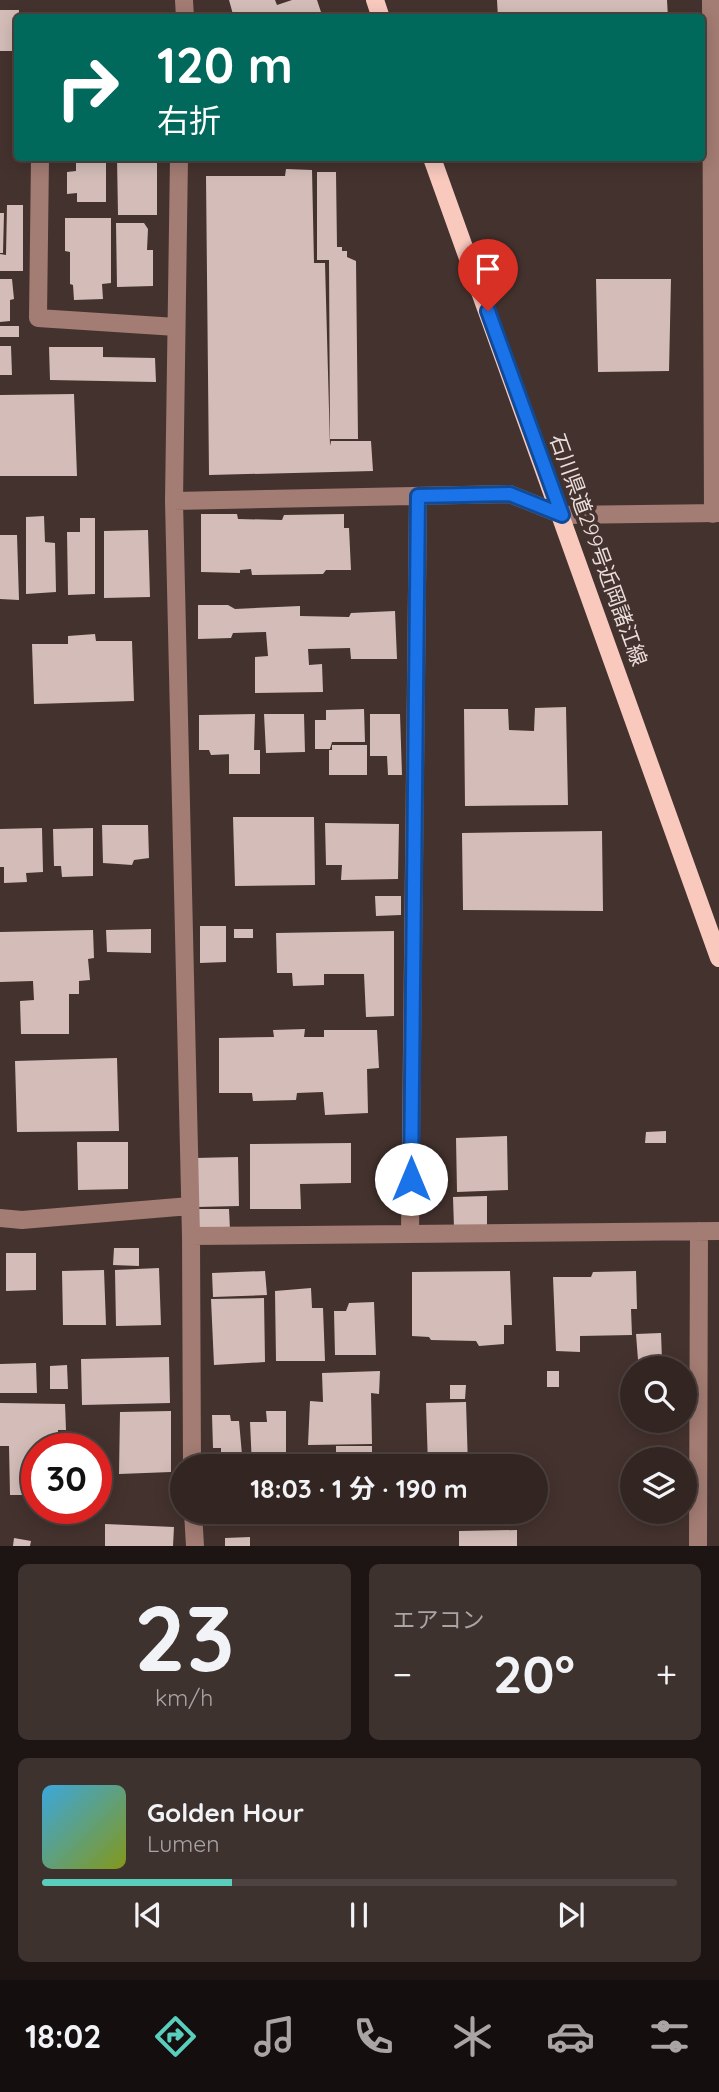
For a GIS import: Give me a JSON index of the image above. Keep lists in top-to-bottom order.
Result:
{
  "streets": {
    "main road": ["石川県道299号近岡諸江線"]
  },
  "page": {
    "turn": ["120 m", "右折"],
    "limit": "30",
    "trip": "18:03 · 1 分 · 190 m",
    "tile": [
      ["23", "km/h"],
      "エアコン"
    ],
    "heat": ["−", "20°", "+"],
    "song": ["Golden Hour", "Lumen"],
    "tabs": "18:02"
  }
}
